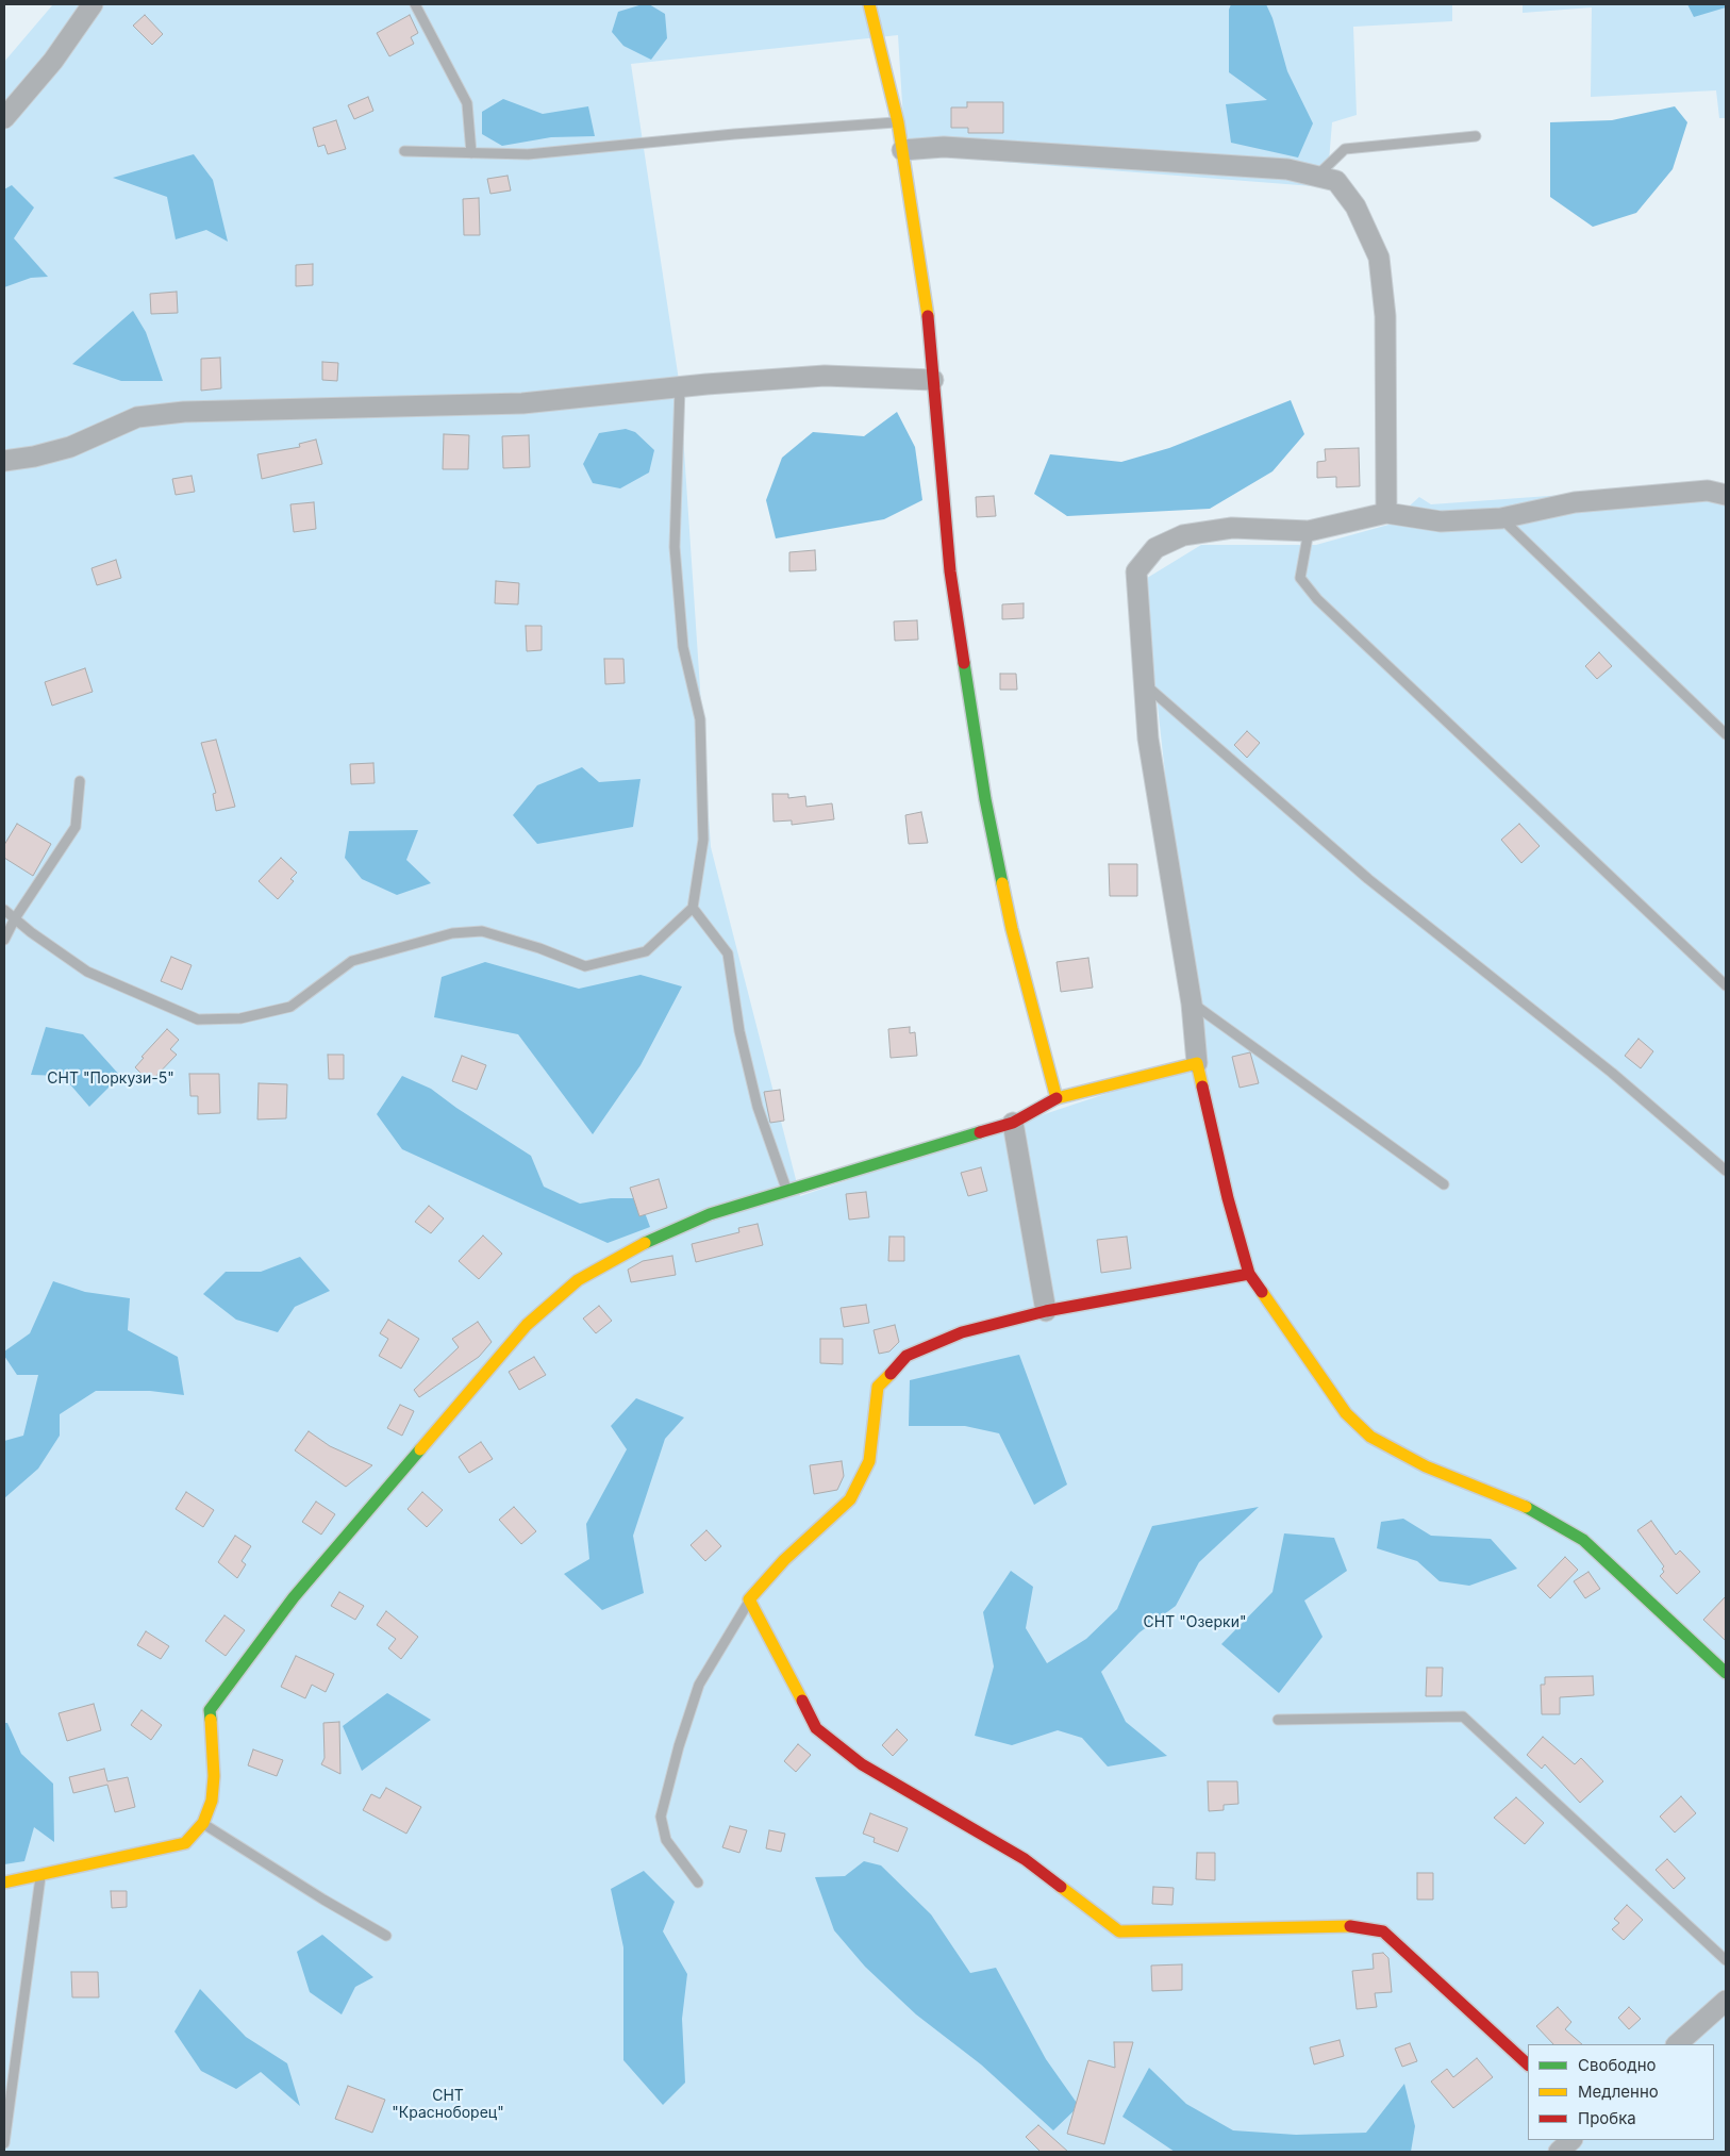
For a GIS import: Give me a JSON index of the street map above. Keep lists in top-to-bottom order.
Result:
{
  "parks": ["СНТ \"Поркузи-5\"", "СНТ \"Озерки\"", "СНТ \"Красноборец\""],
  "legend": ["Свободно", "Медленно", "Пробка"]
}
